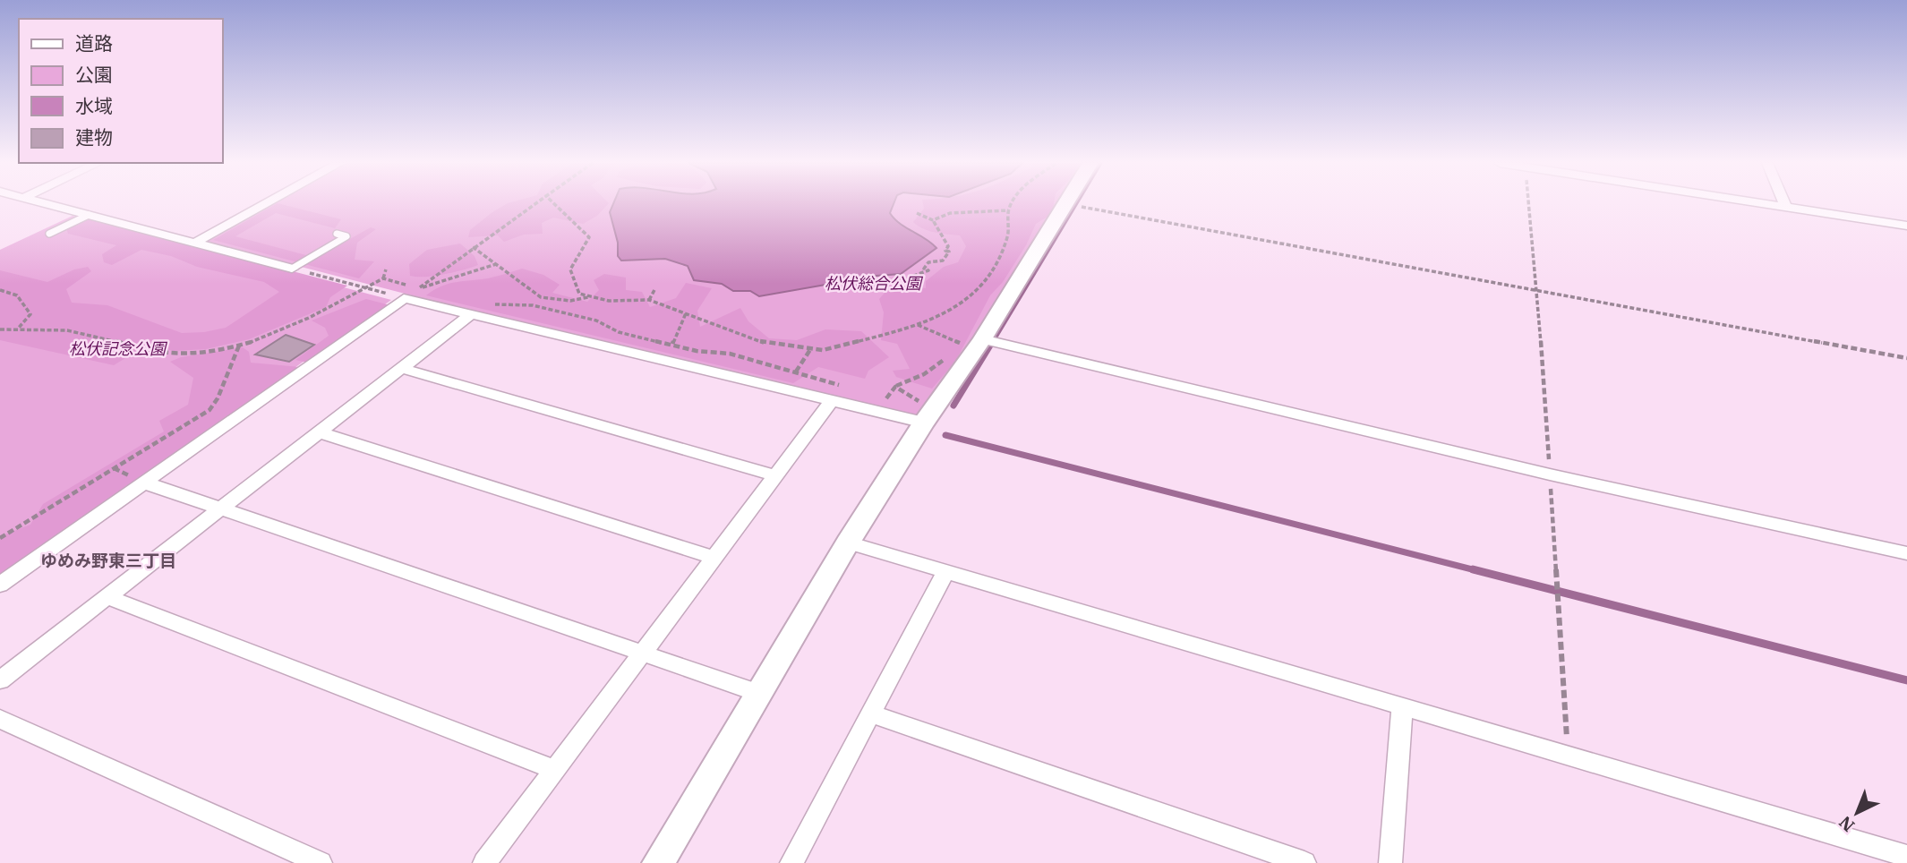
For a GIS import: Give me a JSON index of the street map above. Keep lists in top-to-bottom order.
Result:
{
  "districts": ["ゆめみ野東三丁目"],
  "parks": ["松伏総合公園", "松伏記念公園"],
  "legend": [
    "道路",
    "公園",
    "水域",
    "建物"
  ],
  "north": "bottom left"
}
